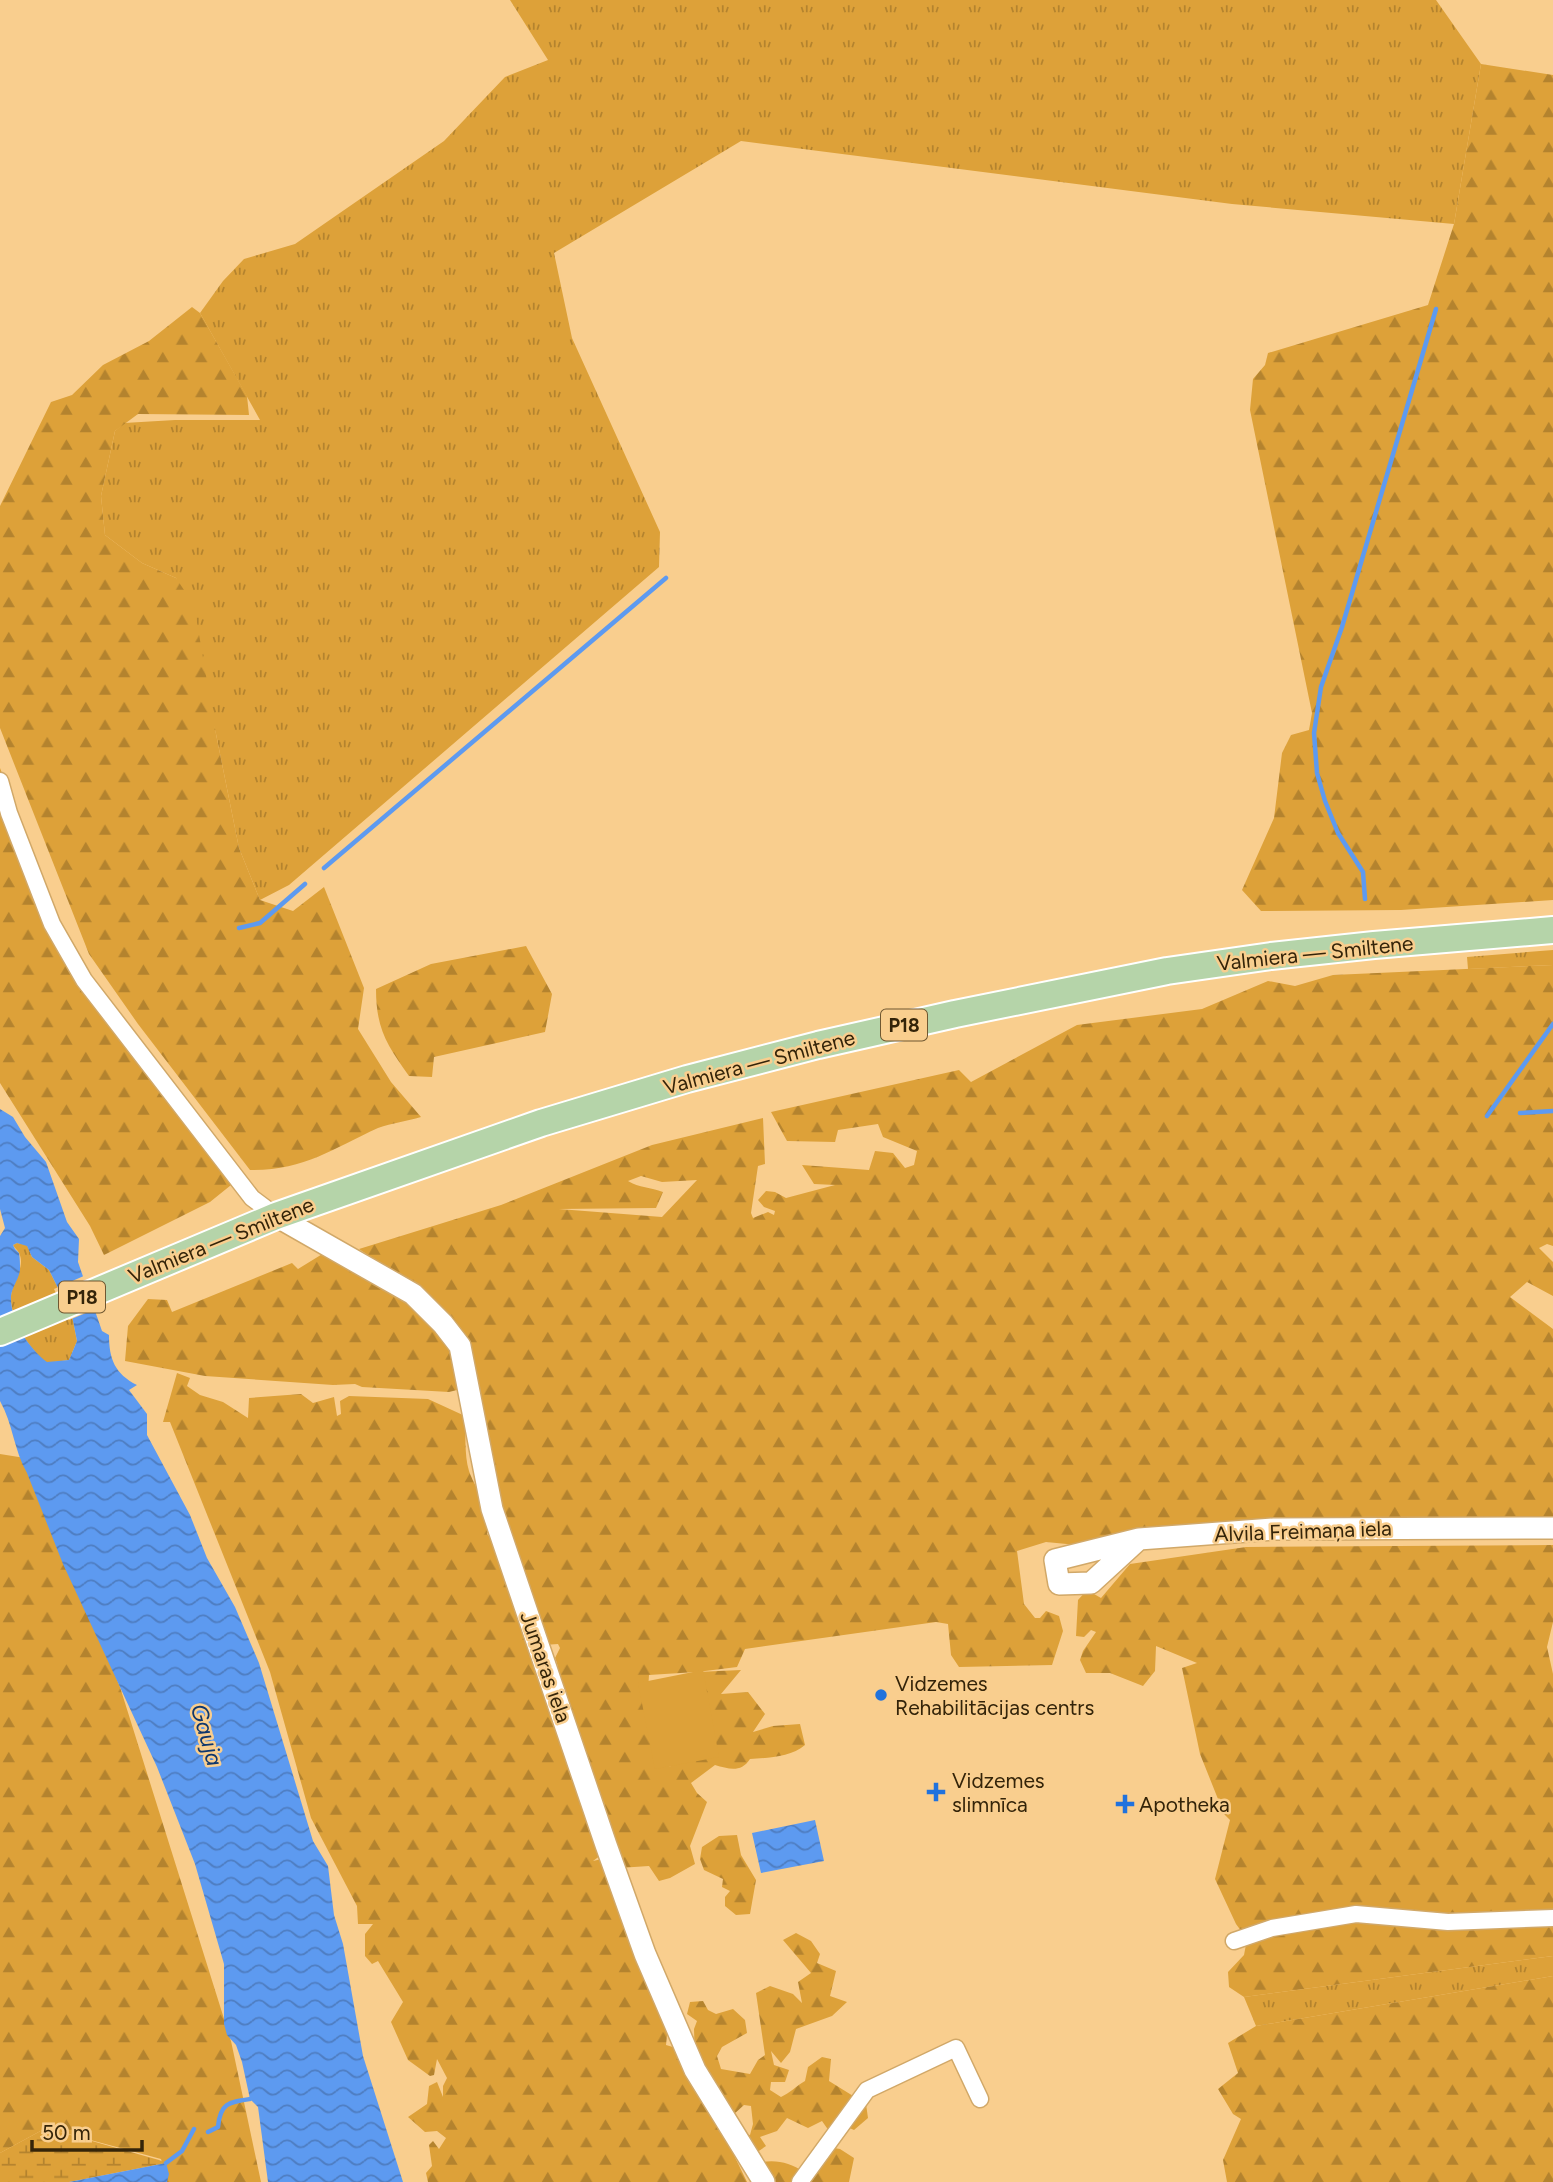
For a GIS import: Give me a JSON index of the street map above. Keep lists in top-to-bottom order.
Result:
{
  "streets": {
    "main road": ["Valmiera — Smiltene", "P18"],
    "street": ["Alvila Freimaņa iela", "Jumaras iela"]
  },
  "crossings": [
    ["Valmiera — Smiltene", "Jumaras iela"]
  ],
  "water": ["Gauja"],
  "places": {
    "other": ["Vidzemes Rehabilitācijas centrs"],
    "health": ["Vidzemes slimnīca", "Apotheka"]
  },
  "scale_bar": "50 m"
}
